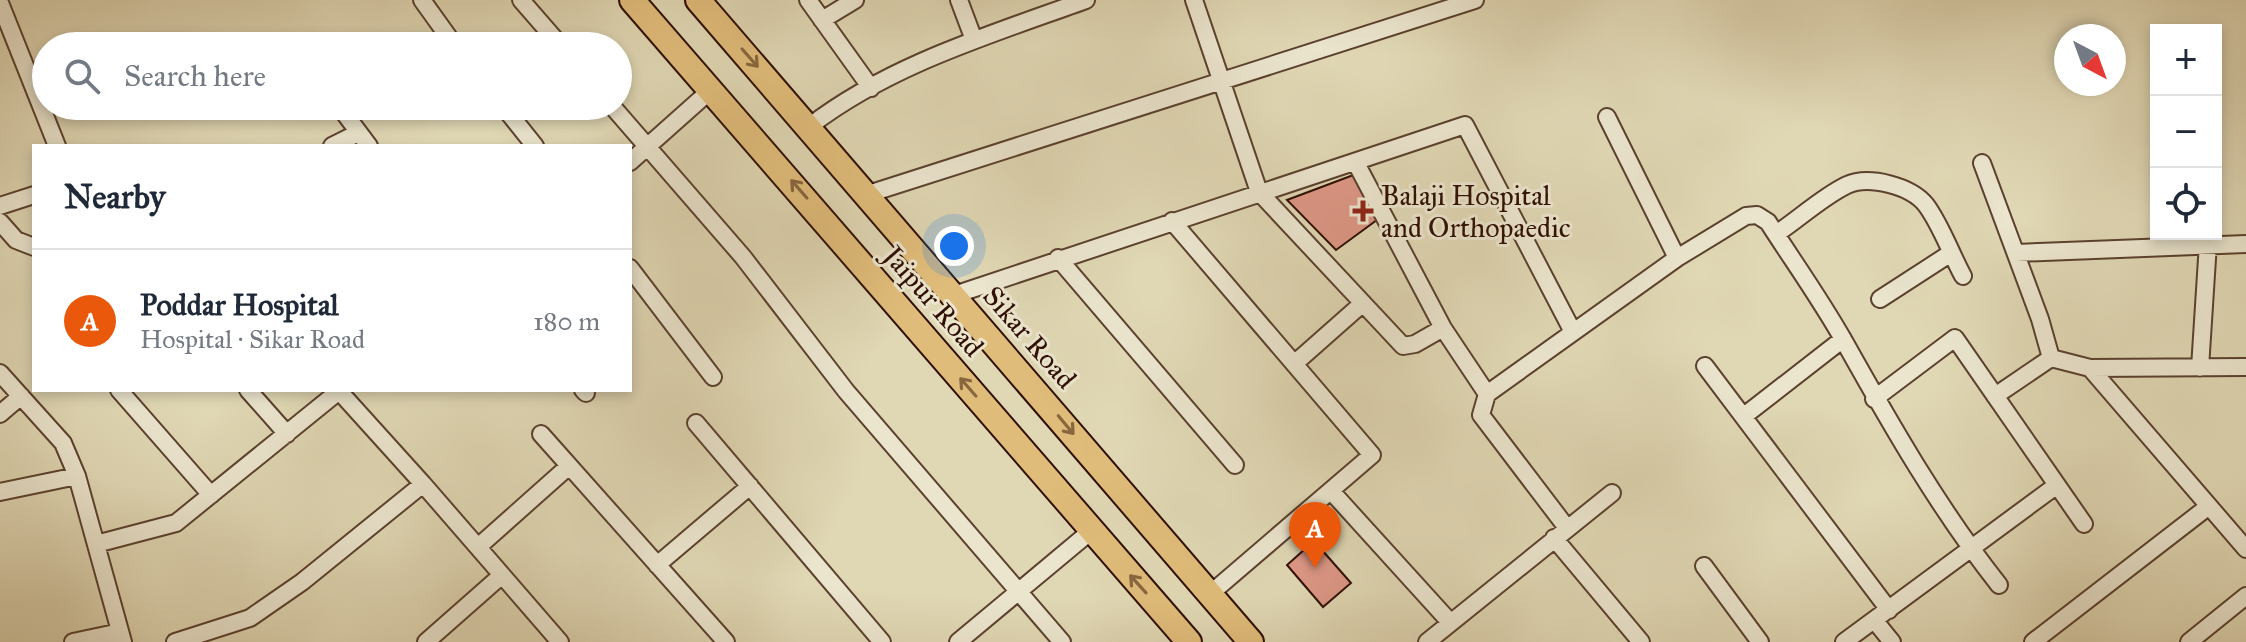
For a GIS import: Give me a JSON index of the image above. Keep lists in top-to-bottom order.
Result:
{
  "streets": {
    "main road": ["Jaipur Road", "Sikar Road"]
  },
  "one_way": ["Jaipur Road", "Sikar Road"],
  "places": {
    "health": ["Balaji Hospital and Orthopaedic"]
  },
  "north": "bottom right",
  "page": {
    "map_buttons": ["+", "−"],
    "search": "Search here",
    "heading": "Nearby",
    "list": [
      {
        "mark": "A",
        "name": "Poddar Hospital",
        "note": "Hospital · Sikar Road",
        "value": "180 m"
      }
    ],
    "pins": "A"
  }
}
